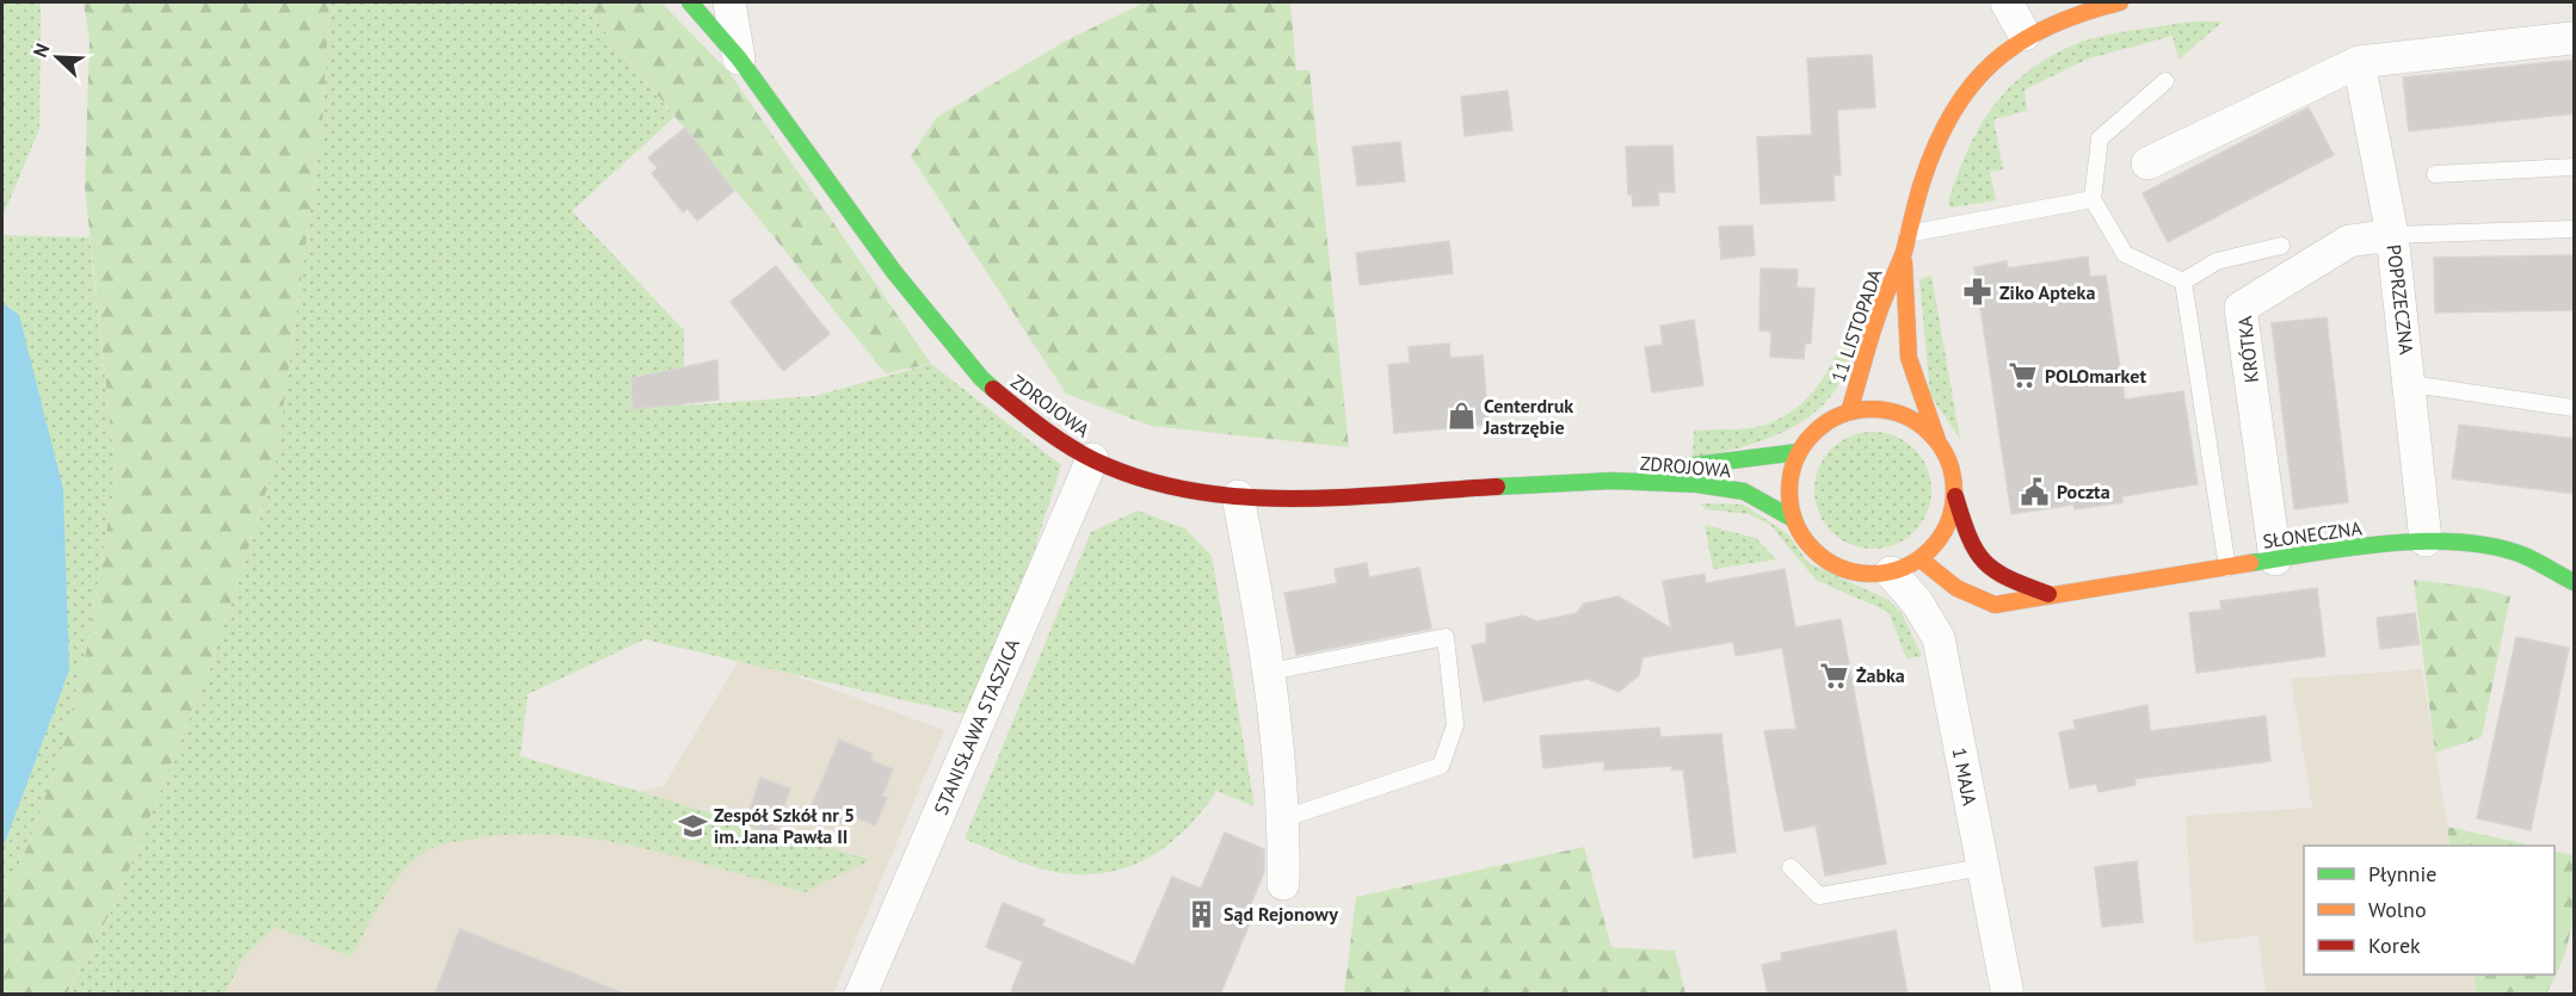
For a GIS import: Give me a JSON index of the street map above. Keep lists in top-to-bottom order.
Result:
{
  "streets": {
    "main road": ["11 LISTOPADA", "ZDROJOWA", "SŁONECZNA"],
    "street": [
      "POPRZECZNA",
      "KRÓTKA",
      "STANISŁAWA STASZICA",
      "1 MAJA"
    ]
  },
  "crossings": [
    ["POPRZECZNA", "KRÓTKA"],
    ["POPRZECZNA", "SŁONECZNA"],
    ["11 LISTOPADA", "ZDROJOWA"],
    ["11 LISTOPADA", "SŁONECZNA"],
    ["11 LISTOPADA", "1 MAJA"],
    ["KRÓTKA", "SŁONECZNA"],
    ["ZDROJOWA", "SŁONECZNA"],
    ["ZDROJOWA", "STANISŁAWA STASZICA"],
    ["ZDROJOWA", "1 MAJA"],
    ["SŁONECZNA", "1 MAJA"]
  ],
  "places": {
    "pharmacy": ["Ziko Apteka"],
    "supermarket": ["POLOmarket", "Żabka"],
    "shop": ["Centerdruk Jastrzębie"],
    "public building": ["Poczta"],
    "school or university": ["Zespół Szkół nr 5 im. Jana Pawła II"],
    "building": ["Sąd Rejonowy"]
  },
  "legend": ["Płynnie", "Wolno", "Korek"],
  "north": "top left"
}
